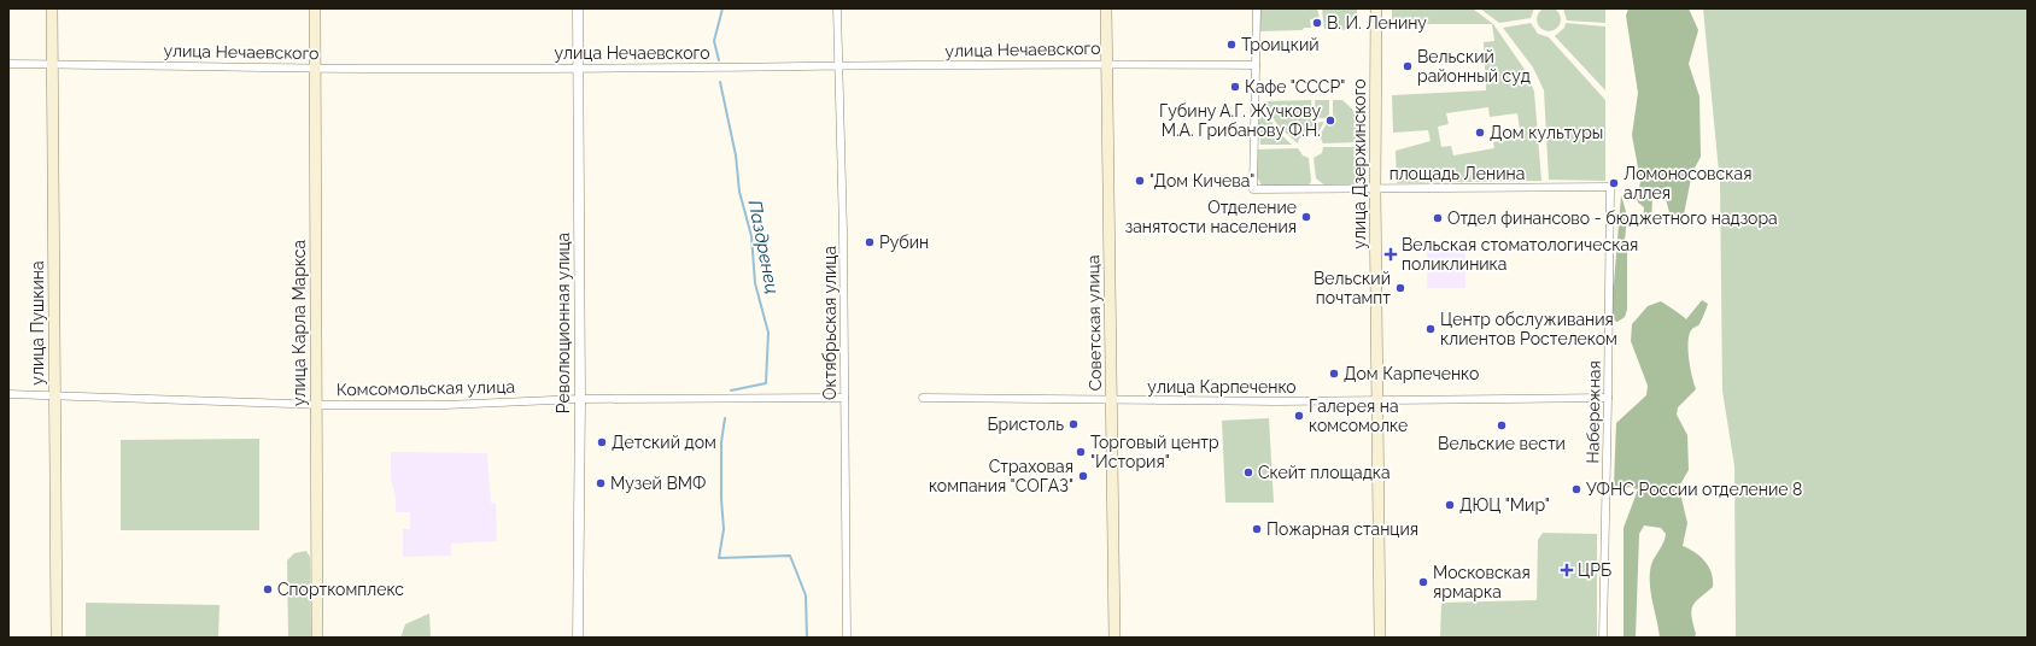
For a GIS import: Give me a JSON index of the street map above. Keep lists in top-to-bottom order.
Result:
{
  "streets": {
    "main road": [
      "улица Дзержинского",
      "улица Пушкина",
      "улица Карла Маркса",
      "Советская улица"
    ],
    "street": [
      "улица Нечаевского",
      "площадь Ленина",
      "Революционная улица",
      "Октябрьская улица",
      "улица Карпеченко",
      "Комсомольская улица",
      "Набережная"
    ]
  },
  "crossings": [
    ["улица Нечаевского", "площадь Ленина"],
    ["улица Нечаевского", "улица Пушкина"],
    ["улица Нечаевского", "улица Карла Маркса"],
    ["улица Нечаевского", "Революционная улица"],
    ["улица Нечаевского", "Октябрьская улица"],
    ["улица Нечаевского", "Советская улица"],
    ["улица Дзержинского", "площадь Ленина"],
    ["улица Дзержинского", "улица Карпеченко"],
    ["площадь Ленина", "Набережная"],
    ["улица Пушкина", "Комсомольская улица"],
    ["улица Карла Маркса", "Комсомольская улица"],
    ["Революционная улица", "Комсомольская улица"],
    ["Октябрьская улица", "Комсомольская улица"],
    ["Советская улица", "улица Карпеченко"],
    ["улица Карпеченко", "Набережная"]
  ],
  "water": ["Паздренец"],
  "places": {
    "other": [
      "В. И. Ленину",
      "Троицкий",
      "Вельский районный суд",
      "Кафе \"СССР\"",
      "Губину А.Г. Жучкову М.А. Грибанову Ф.Н.",
      "Дом культуры",
      "\"Дом Кичева\"",
      "Ломоносовская аллея",
      "Отделение занятости населения",
      "Отдел финансово - бюджетного надзора",
      "Рубин",
      "Вельский почтампт",
      "Центр обслуживания клиентов Ростелеком",
      "Дом Карпеченко",
      "Галерея на комсомолке",
      "Бристоль",
      "Вельские вести",
      "Детский дом",
      "Торговый центр \"История\"",
      "Скейт площадка",
      "Страховая компания \"СОГАЗ\"",
      "Музей ВМФ",
      "УФНС России отделение 8",
      "ДЮЦ \"Мир\"",
      "Пожарная станция",
      "Московская ярмарка",
      "Спорткомплекс"
    ],
    "health": ["Вельская стоматологическая поликлиника", "ЦРБ"]
  }
}
